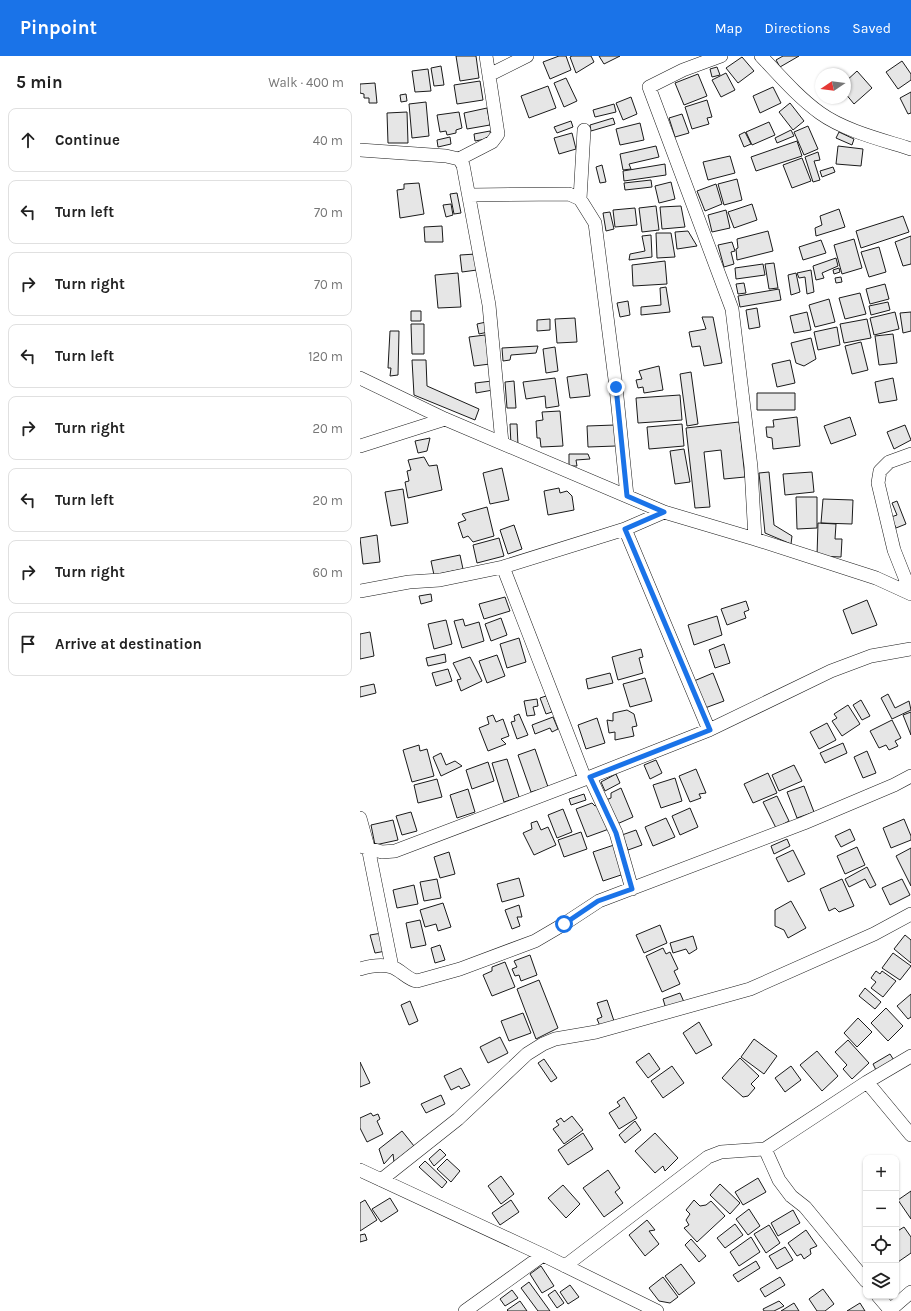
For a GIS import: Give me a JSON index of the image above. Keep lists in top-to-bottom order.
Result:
{
  "north": "left",
  "page": {
    "header": "Pinpoint",
    "nav": ["Map", "Directions", "Saved"],
    "heading": ["5 min", "Walk · 400 m"],
    "list": [
      ["Continue", "40 m"],
      ["Turn left", "70 m"],
      ["Turn right", "70 m"],
      ["Turn left", "120 m"],
      ["Turn right", "20 m"],
      ["Turn left", "20 m"],
      ["Turn right", "60 m"],
      "Arrive at destination"
    ],
    "map_buttons": ["+", "−"]
  }
}
